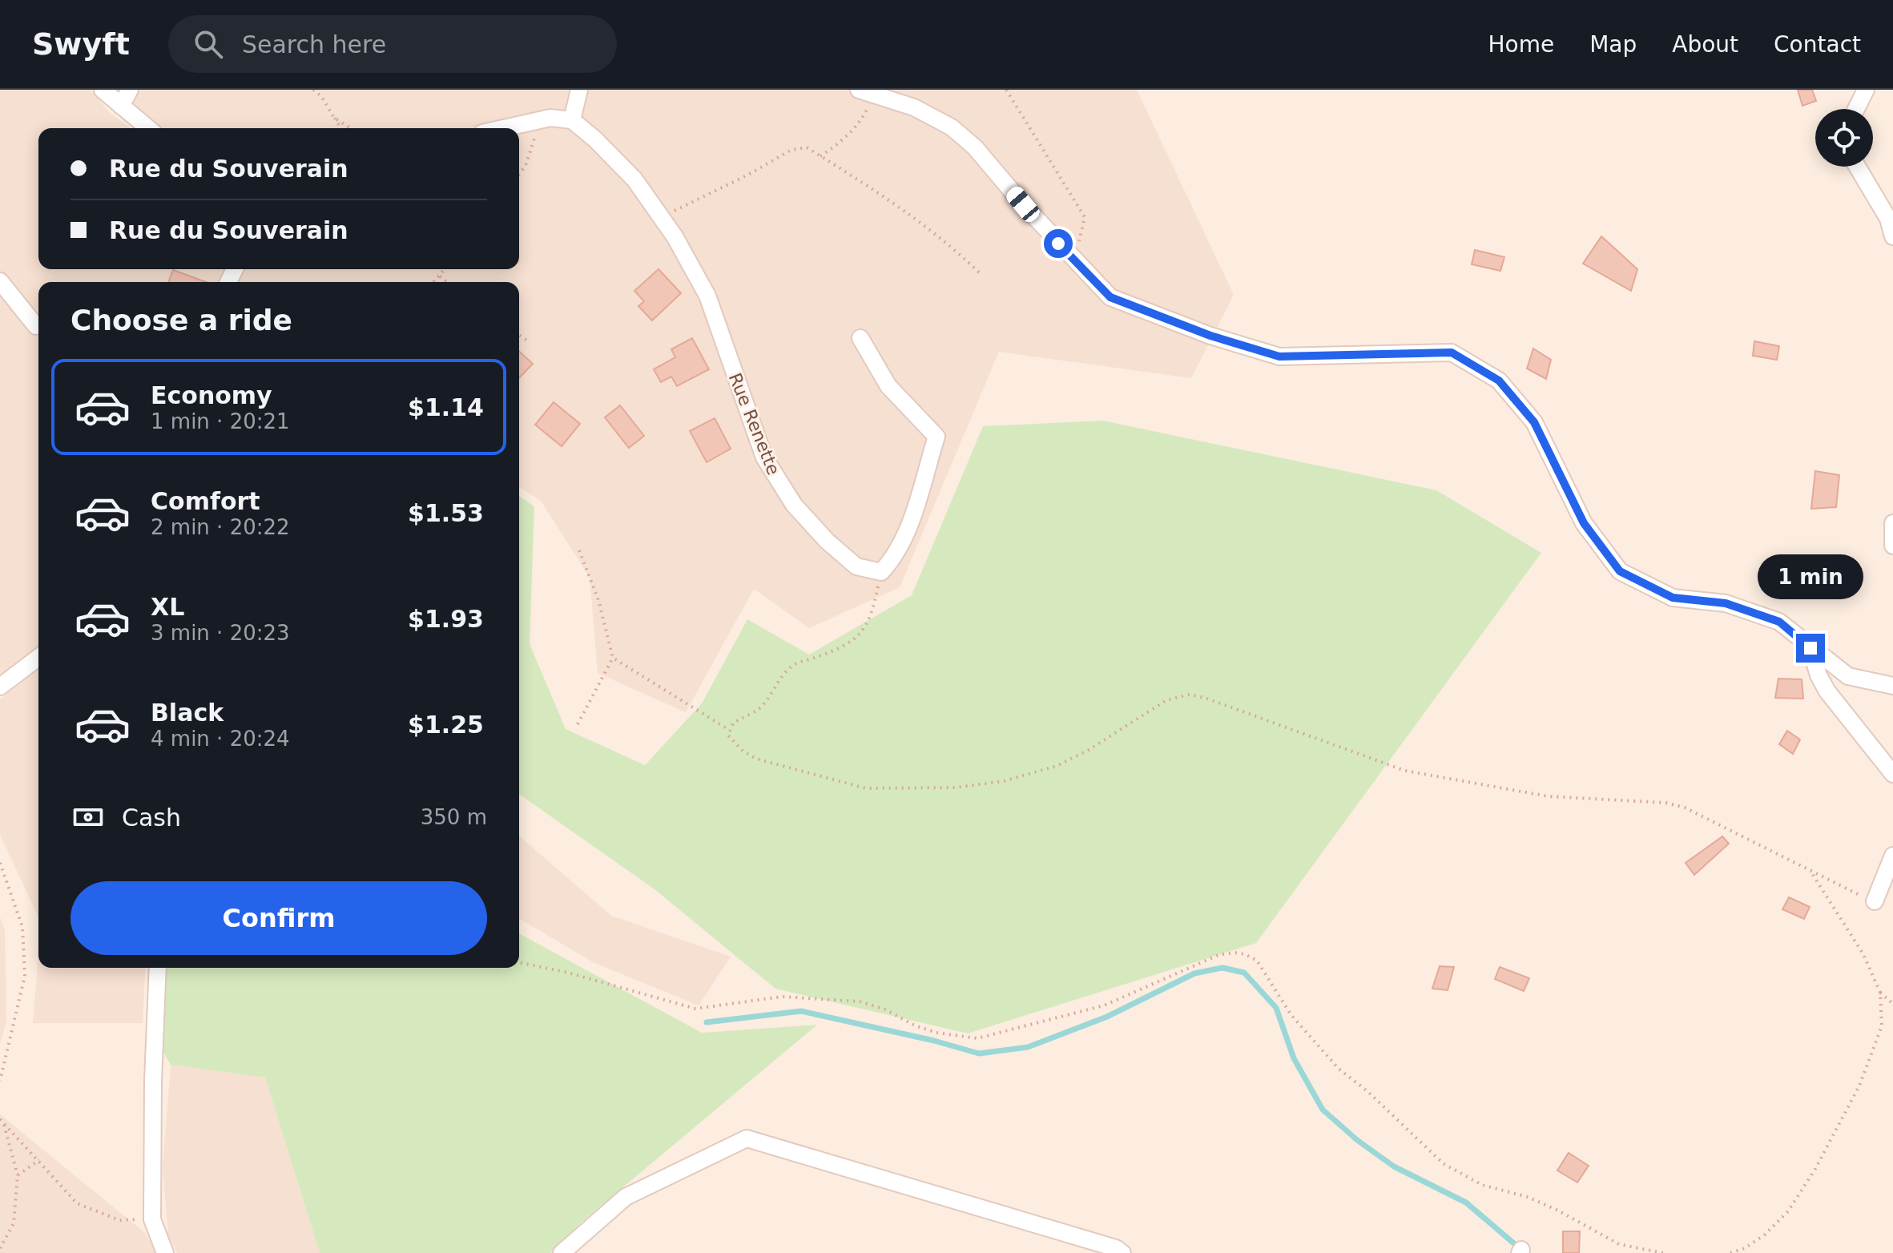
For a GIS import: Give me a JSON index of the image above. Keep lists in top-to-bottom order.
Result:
{
  "streets": {
    "street": ["Rue Renette"]
  },
  "page": {
    "header": "Swyft",
    "search": "Search here",
    "nav": [
      "Home",
      "Map",
      "About",
      "Contact"
    ],
    "banner": ["Rue du Souverain", "Rue du Souverain"],
    "heading": "Choose a ride",
    "list": [
      {
        "name": "Economy",
        "note": "1 min · 20:21",
        "value": "$1.14"
      },
      {
        "name": "Comfort",
        "note": "2 min · 20:22",
        "value": "$1.53"
      },
      {
        "name": "XL",
        "note": "3 min · 20:23",
        "value": "$1.93"
      },
      {
        "name": "Black",
        "note": "4 min · 20:24",
        "value": "$1.25"
      }
    ],
    "bubble": "1 min",
    "pay": ["Cash", "350 m"],
    "buttons": "Confirm"
  }
}
